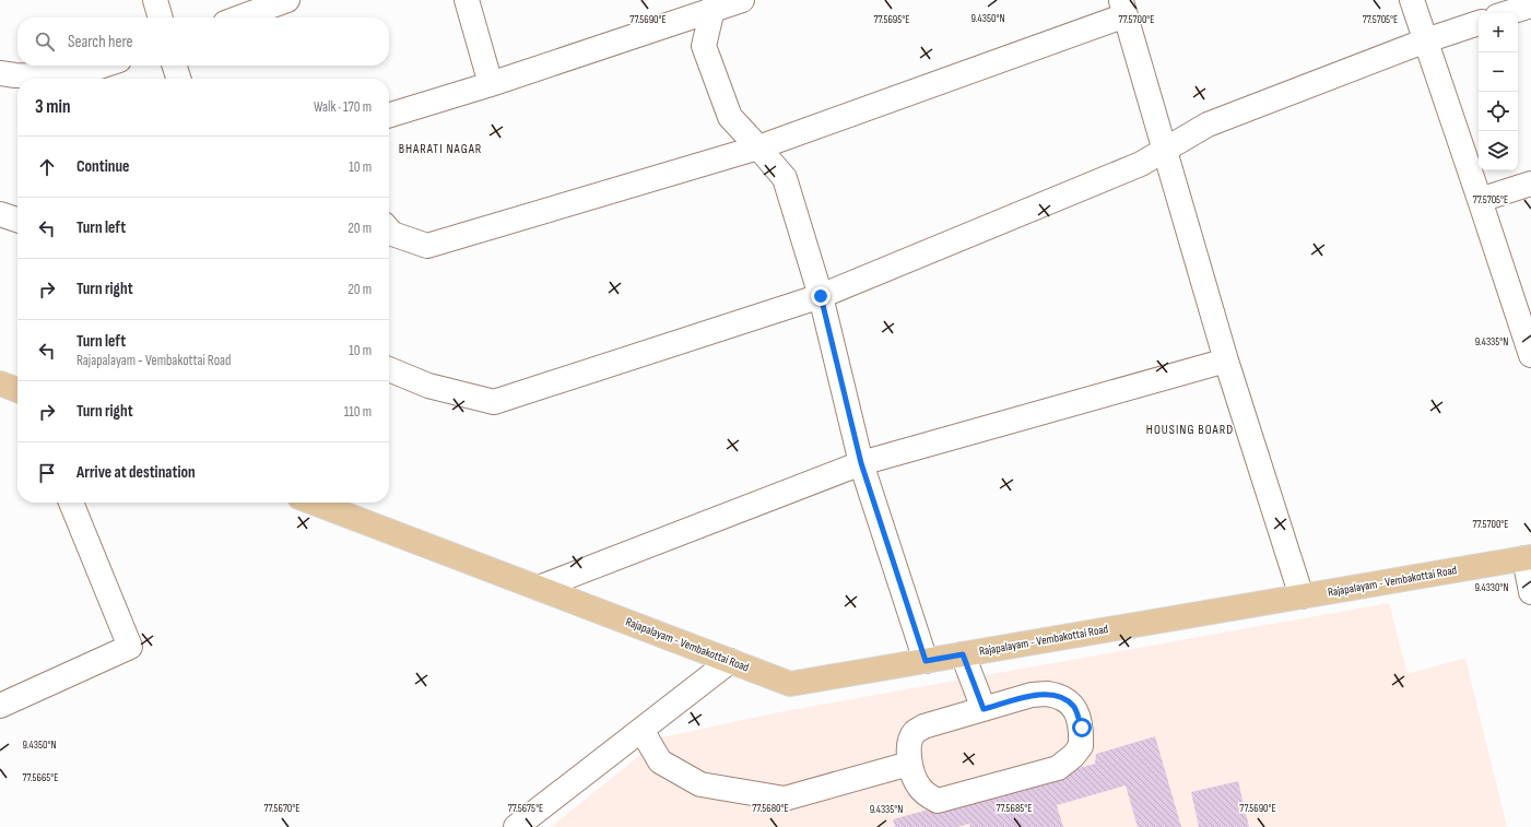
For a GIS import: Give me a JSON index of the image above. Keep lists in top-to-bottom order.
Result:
{
  "streets": {
    "main road": ["Rajapalayam - Vembakottai Road"]
  },
  "districts": ["BHARATI NAGAR", "HOUSING BOARD"],
  "page": {
    "map_buttons": ["+", "−"],
    "search": "Search here",
    "heading": ["3 min", "Walk · 170 m"],
    "list": [
      ["Continue", "10 m"],
      ["Turn left", "20 m"],
      ["Turn right", "20 m"],
      ["Turn left", "Rajapalayam - Vembakottai Road", "10 m"],
      ["Turn right", "110 m"],
      "Arrive at destination"
    ]
  },
  "coordinates": [
    "9.4350°N",
    "77.5690°E",
    "77.5695°E",
    "77.5700°E",
    "77.5705°E",
    "9.4335°N",
    "9.4330°N",
    "77.5665°E",
    "77.5670°E",
    "77.5675°E",
    "77.5680°E",
    "77.5685°E"
  ]
}
